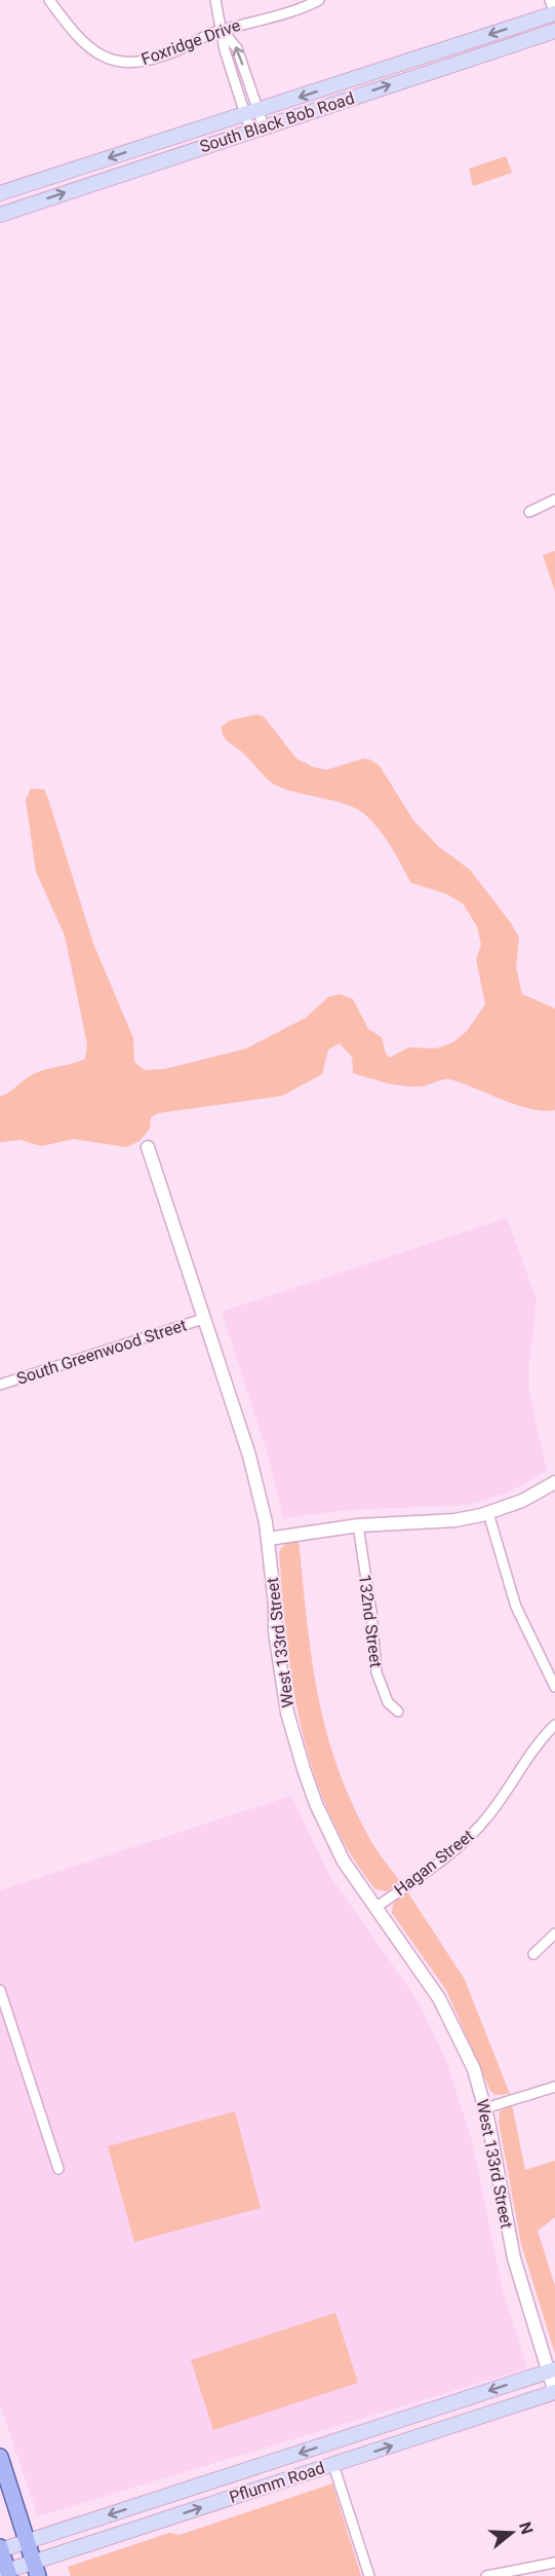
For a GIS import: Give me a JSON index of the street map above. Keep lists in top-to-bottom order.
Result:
{
  "streets": {
    "main road": ["South Black Bob Road", "Pflumm Road"],
    "street": [
      "Foxridge Drive",
      "South Greenwood Street",
      "132nd Street",
      "West 133rd Street",
      "Hagan Street"
    ]
  },
  "crossings": [
    ["South Greenwood Street", "West 133rd Street"],
    ["West 133rd Street", "Hagan Street"],
    ["West 133rd Street", "Pflumm Road"]
  ],
  "north": "right"
}
